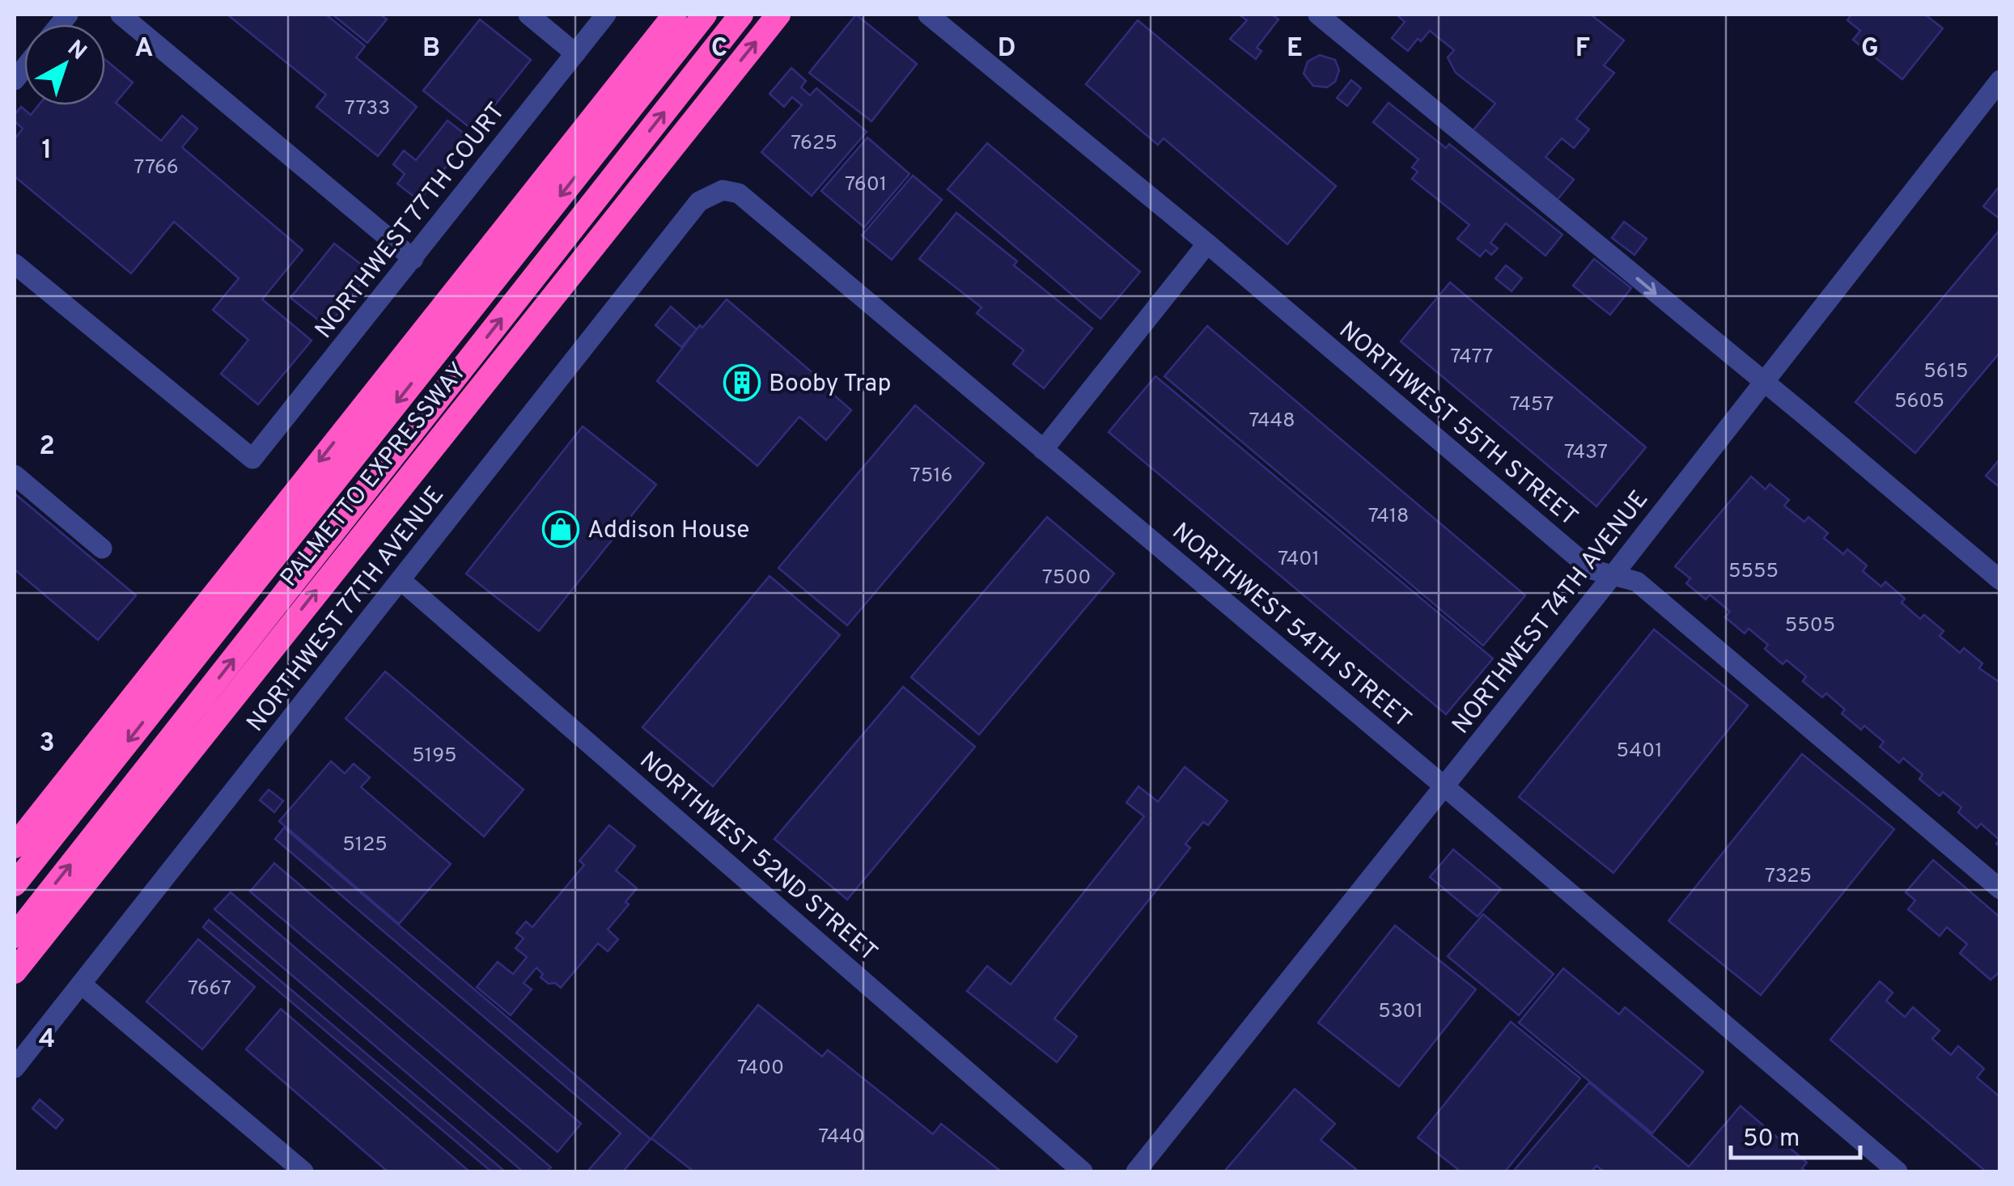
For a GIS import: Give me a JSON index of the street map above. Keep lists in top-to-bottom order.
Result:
{
  "streets": {
    "highway": ["PALMETTO EXPRESSWAY"],
    "street": [
      "NORTHWEST 77TH COURT",
      "NORTHWEST 55TH STREET",
      "NORTHWEST 77TH AVENUE",
      "NORTHWEST 74TH AVENUE",
      "NORTHWEST 54TH STREET",
      "NORTHWEST 52ND STREET"
    ]
  },
  "crossings": [
    ["NORTHWEST 55TH STREET", "NORTHWEST 74TH AVENUE"],
    ["NORTHWEST 77TH AVENUE", "NORTHWEST 54TH STREET"],
    ["NORTHWEST 77TH AVENUE", "NORTHWEST 52ND STREET"],
    ["NORTHWEST 74TH AVENUE", "NORTHWEST 54TH STREET"]
  ],
  "places": {
    "building": ["Booby Trap"],
    "shop": ["Addison House"]
  },
  "house_numbers": [
    "7733",
    "7625",
    "7766",
    "7601",
    "7477",
    "5615",
    "5605",
    "7457",
    "7448",
    "7437",
    "7516",
    "7418",
    "7401",
    "5555",
    "7500",
    "5505",
    "5401",
    "5195",
    "5125",
    "7325",
    "7667",
    "5301",
    "7400",
    "7440"
  ],
  "scale_bar": "50 m",
  "north": "top right",
  "grid": {
    "columns": [
      "A",
      "B",
      "C",
      "D",
      "E",
      "F",
      "G"
    ],
    "rows": [
      "1",
      "2",
      "3",
      "4"
    ]
  }
}
